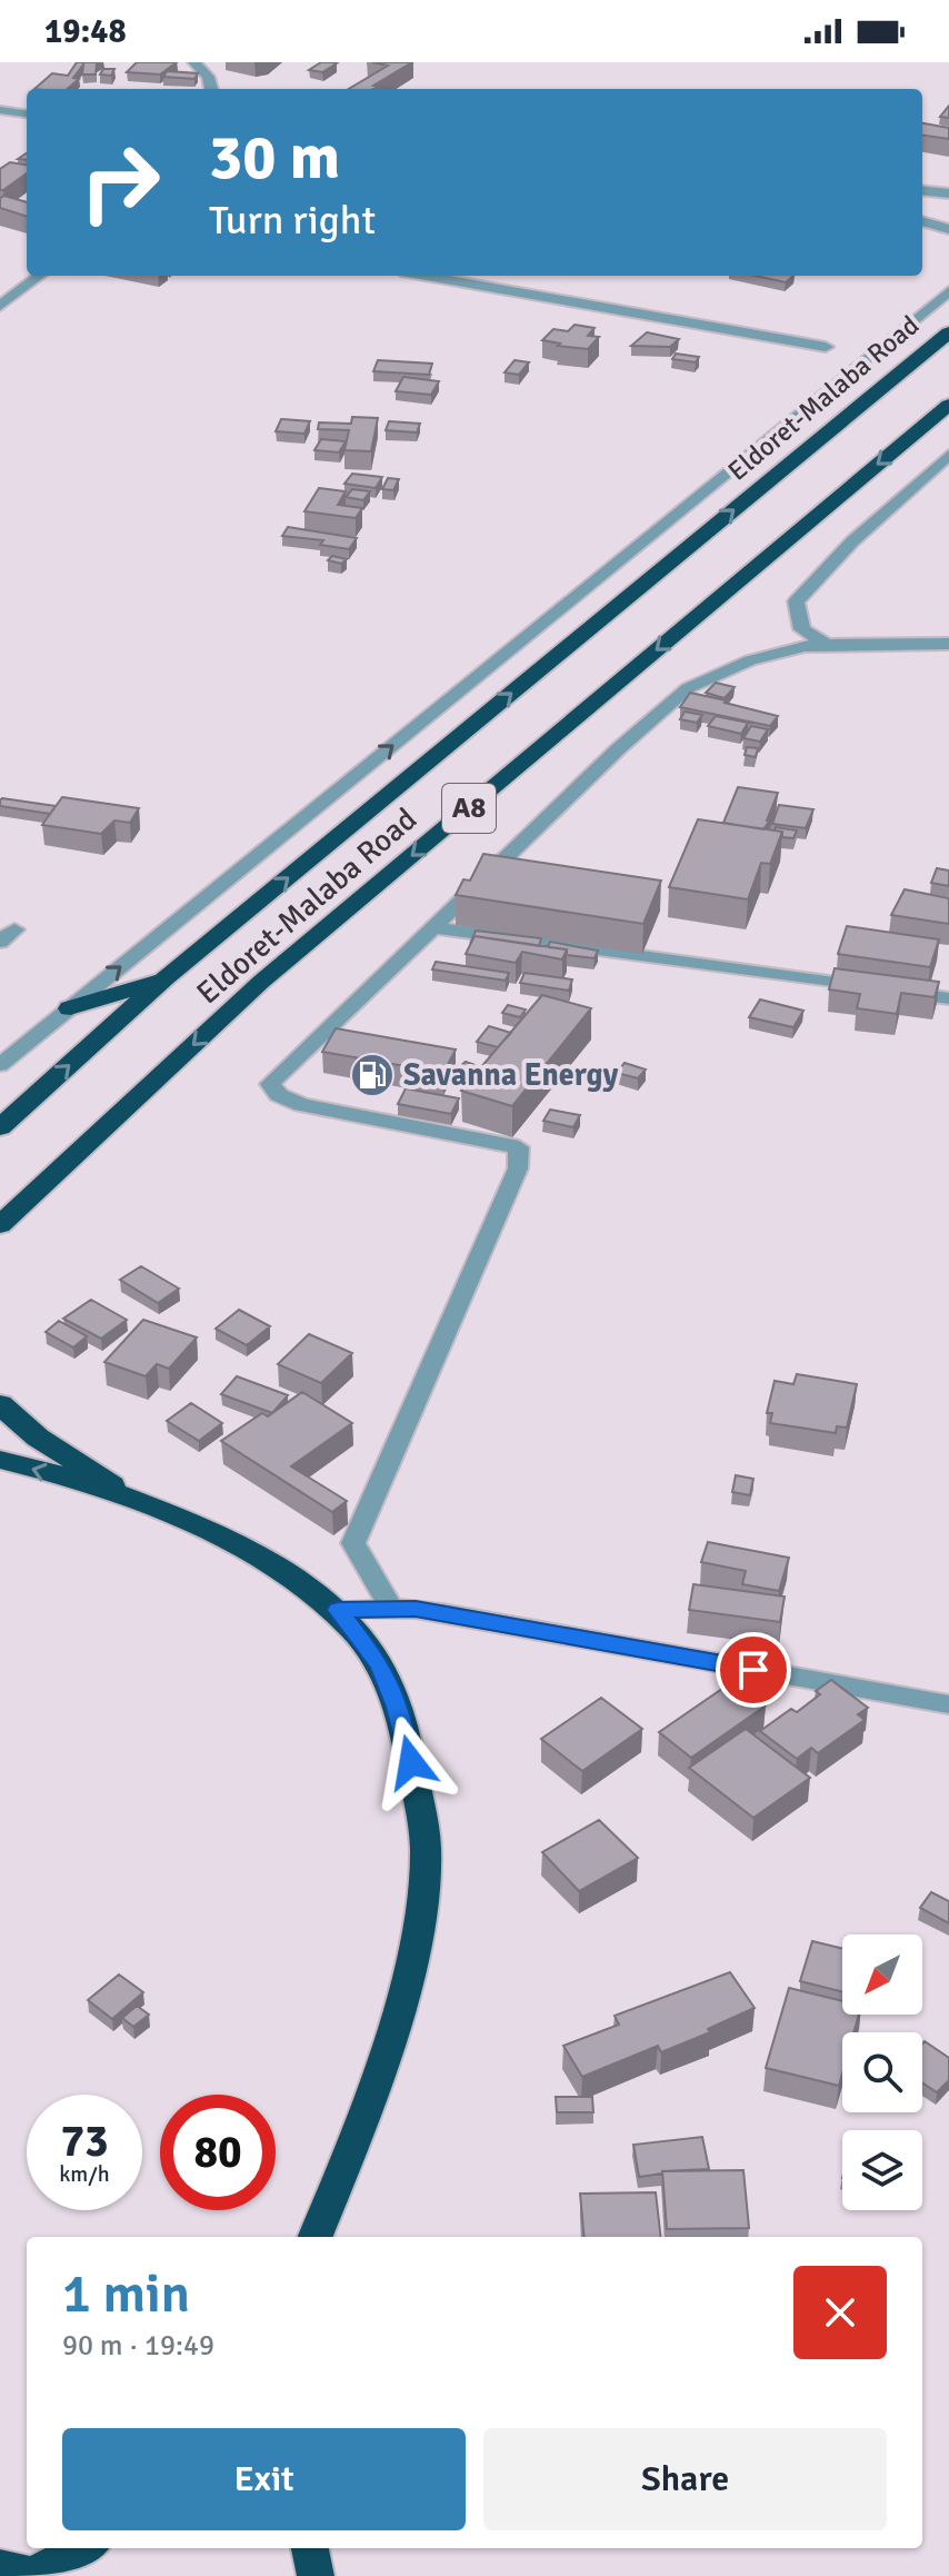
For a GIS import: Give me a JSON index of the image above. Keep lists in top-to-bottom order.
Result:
{
  "streets": {
    "highway": ["Eldoret-Malaba Road", "A8"]
  },
  "places": {
    "fuel station": ["Savanna Energy"]
  },
  "north": "bottom left",
  "page": {
    "status": "19:48",
    "turn": ["30 m", "Turn right"],
    "speed": "73 km/h",
    "limit": "80",
    "heading": ["1 min", "90 m · 19:49"],
    "buttons": ["Exit", "Share"]
  }
}
